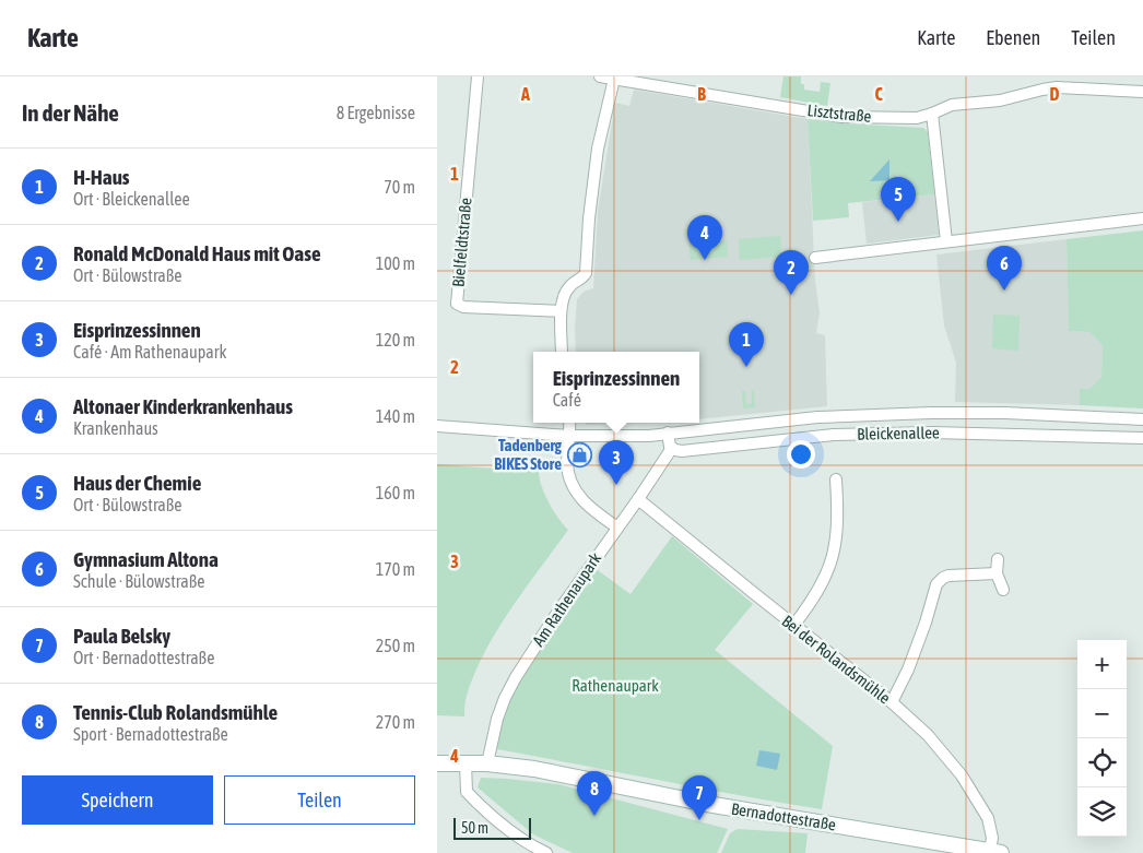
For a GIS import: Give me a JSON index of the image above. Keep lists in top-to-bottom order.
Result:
{
  "streets": {
    "street": [
      "Lisztstraße",
      "Bielfeldtstraße",
      "Bleickenallee",
      "Am Rathenaupark",
      "Bei der Rolandsmühle",
      "Bernadottestraße"
    ]
  },
  "crossings": [
    ["Bleickenallee", "Am Rathenaupark"],
    ["Am Rathenaupark", "Bei der Rolandsmühle"],
    ["Am Rathenaupark", "Bernadottestraße"],
    ["Bei der Rolandsmühle", "Bernadottestraße"]
  ],
  "parks": ["Rathenaupark"],
  "places": {
    "shop": ["Tadenberg BIKES Store"]
  },
  "scale_bar": "50 m",
  "page": {
    "header": "Karte",
    "nav": ["Karte", "Ebenen", "Teilen"],
    "heading": ["In der Nähe", "8 Ergebnisse"],
    "list": [
      {
        "mark": "1",
        "name": "H-Haus",
        "note": "Ort · Bleickenallee",
        "value": "70 m"
      },
      {
        "mark": "2",
        "name": "Ronald McDonald Haus mit Oase",
        "note": "Ort · Bülowstraße",
        "value": "100 m"
      },
      {
        "mark": "3",
        "name": "Eisprinzessinnen",
        "note": "Café · Am Rathenaupark",
        "value": "120 m"
      },
      {
        "mark": "4",
        "name": "Altonaer Kinderkrankenhaus",
        "note": "Krankenhaus",
        "value": "140 m"
      },
      {
        "mark": "5",
        "name": "Haus der Chemie",
        "note": "Ort · Bülowstraße",
        "value": "160 m"
      },
      {
        "mark": "6",
        "name": "Gymnasium Altona",
        "note": "Schule · Bülowstraße",
        "value": "170 m"
      },
      {
        "mark": "7",
        "name": "Paula Belsky",
        "note": "Ort · Bernadottestraße",
        "value": "250 m"
      },
      {
        "mark": "8",
        "name": "Tennis-Club Rolandsmühle",
        "note": "Sport · Bernadottestraße",
        "value": "270 m"
      }
    ],
    "pins": [
      "5",
      "4",
      "6",
      "2",
      "1",
      "3",
      "8",
      "7"
    ],
    "popup": ["Eisprinzessinnen", "Café"],
    "map_buttons": ["+", "−"],
    "buttons": ["Speichern", "Teilen"],
    "scale": "50 m"
  },
  "grid": {
    "columns": [
      "A",
      "B",
      "C",
      "D"
    ],
    "rows": [
      "1",
      "2",
      "3",
      "4"
    ]
  }
}
